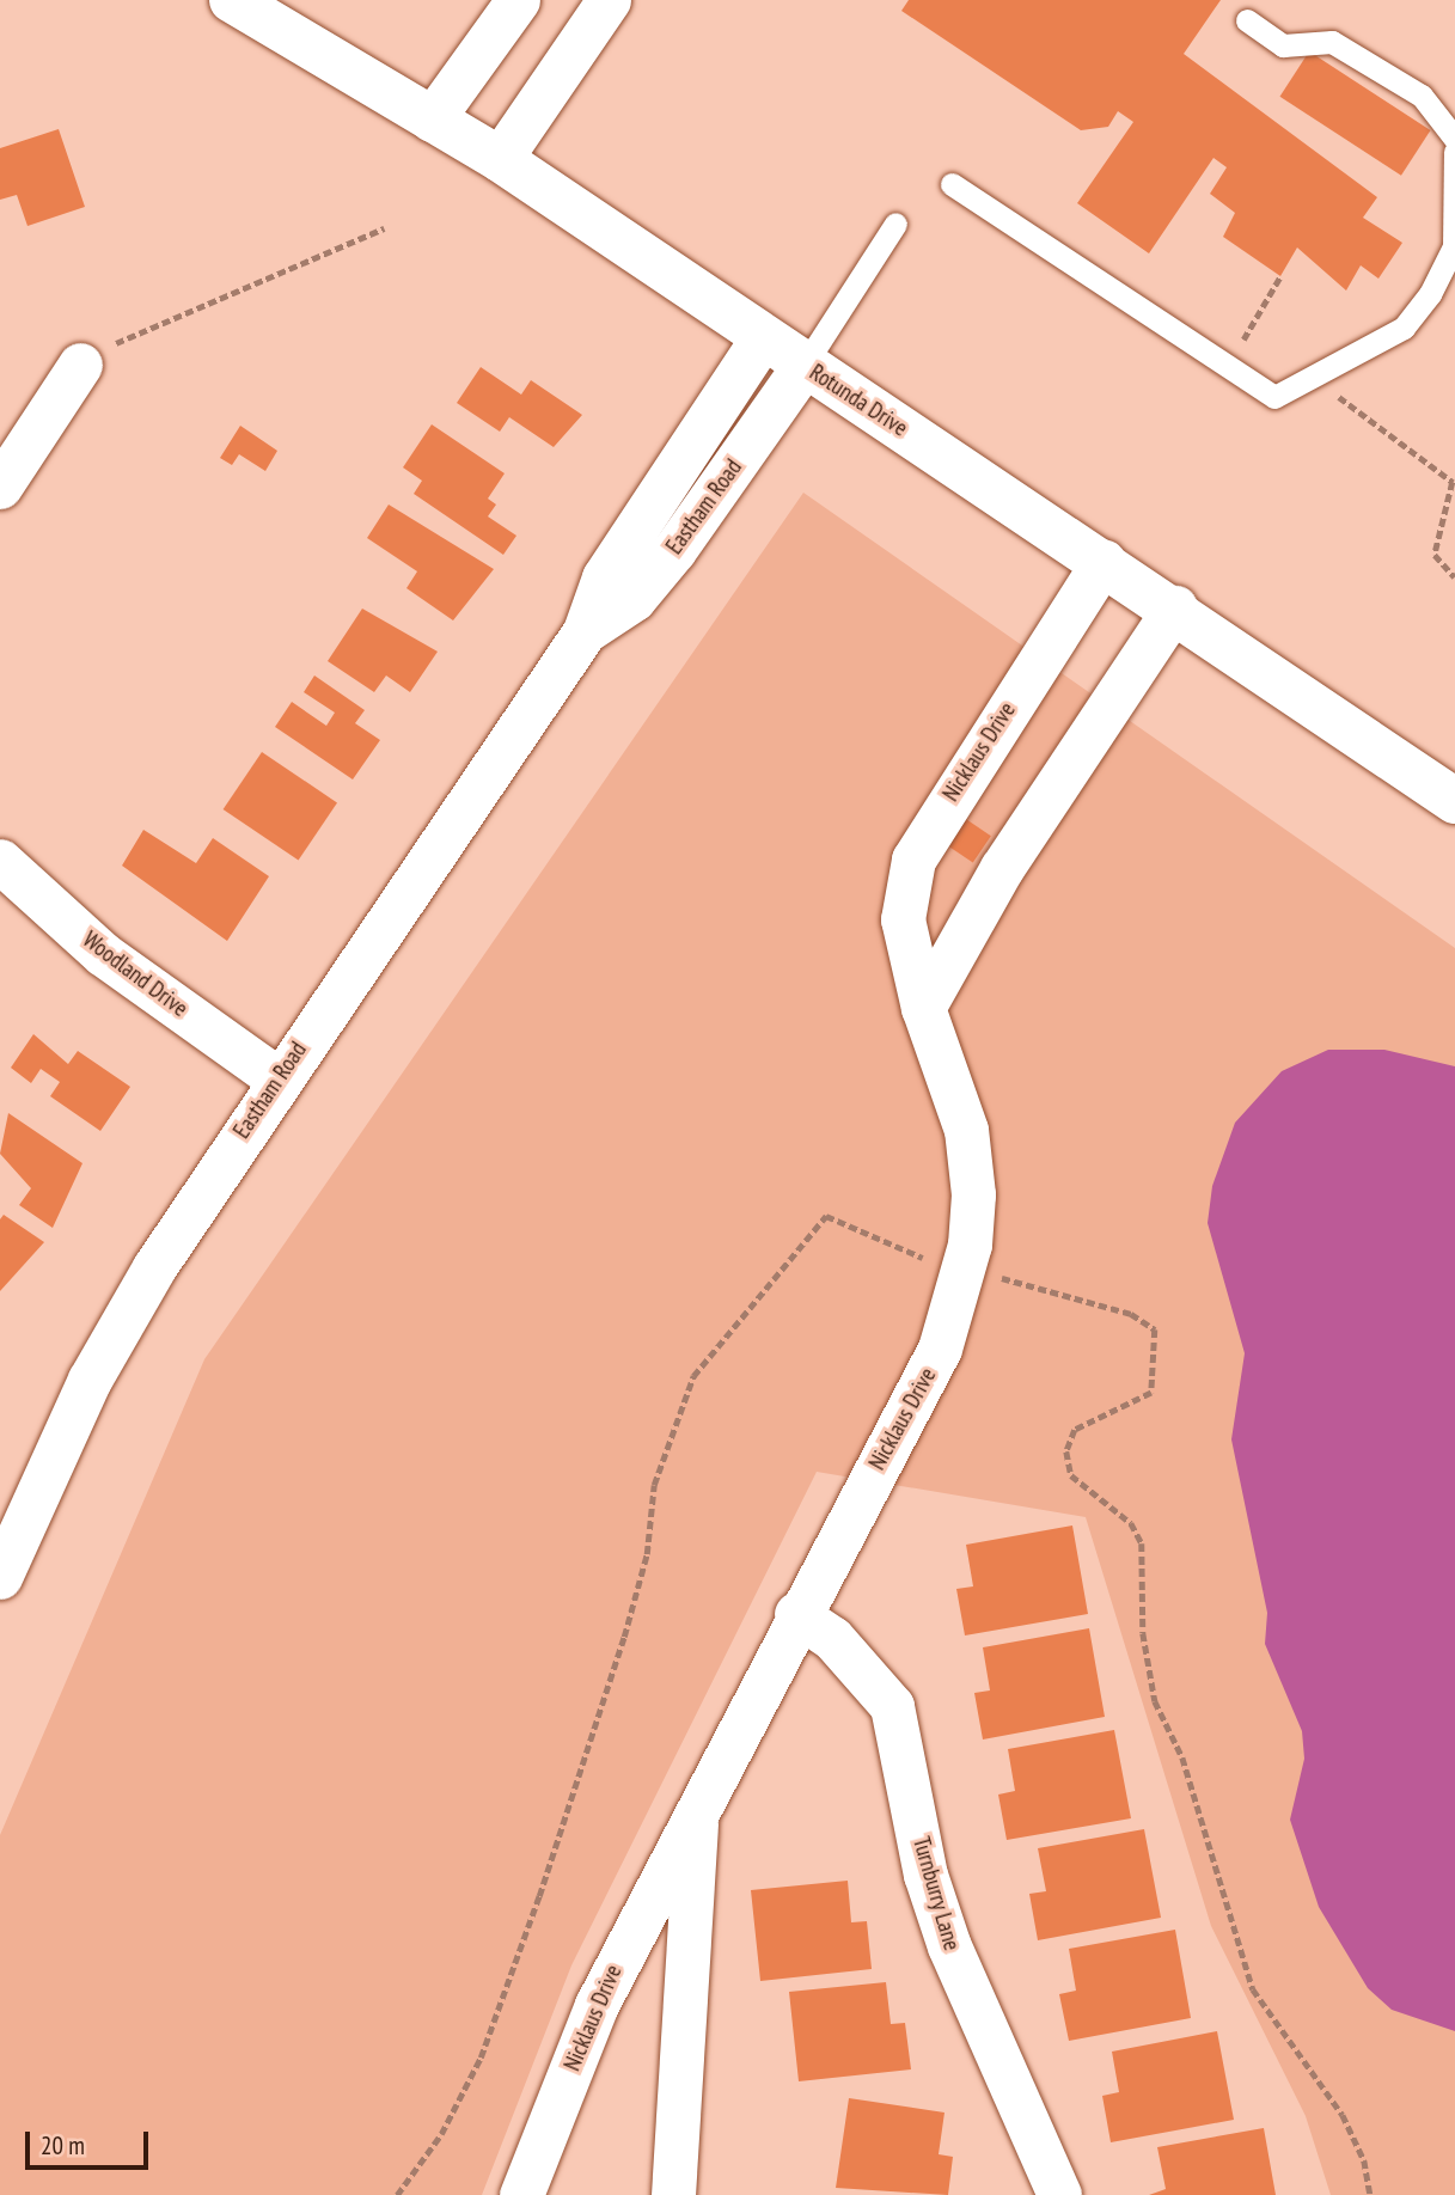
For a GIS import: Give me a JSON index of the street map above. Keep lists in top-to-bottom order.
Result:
{
  "streets": {
    "main road": ["Rotunda Drive"],
    "street": [
      "Eastham Road",
      "Nicklaus Drive",
      "Woodland Drive",
      "Turnburry Lane"
    ]
  },
  "crossings": [
    ["Rotunda Drive", "Eastham Road"],
    ["Rotunda Drive", "Nicklaus Drive"],
    ["Eastham Road", "Woodland Drive"],
    ["Nicklaus Drive", "Turnburry Lane"]
  ],
  "scale_bar": "20 m"
}
